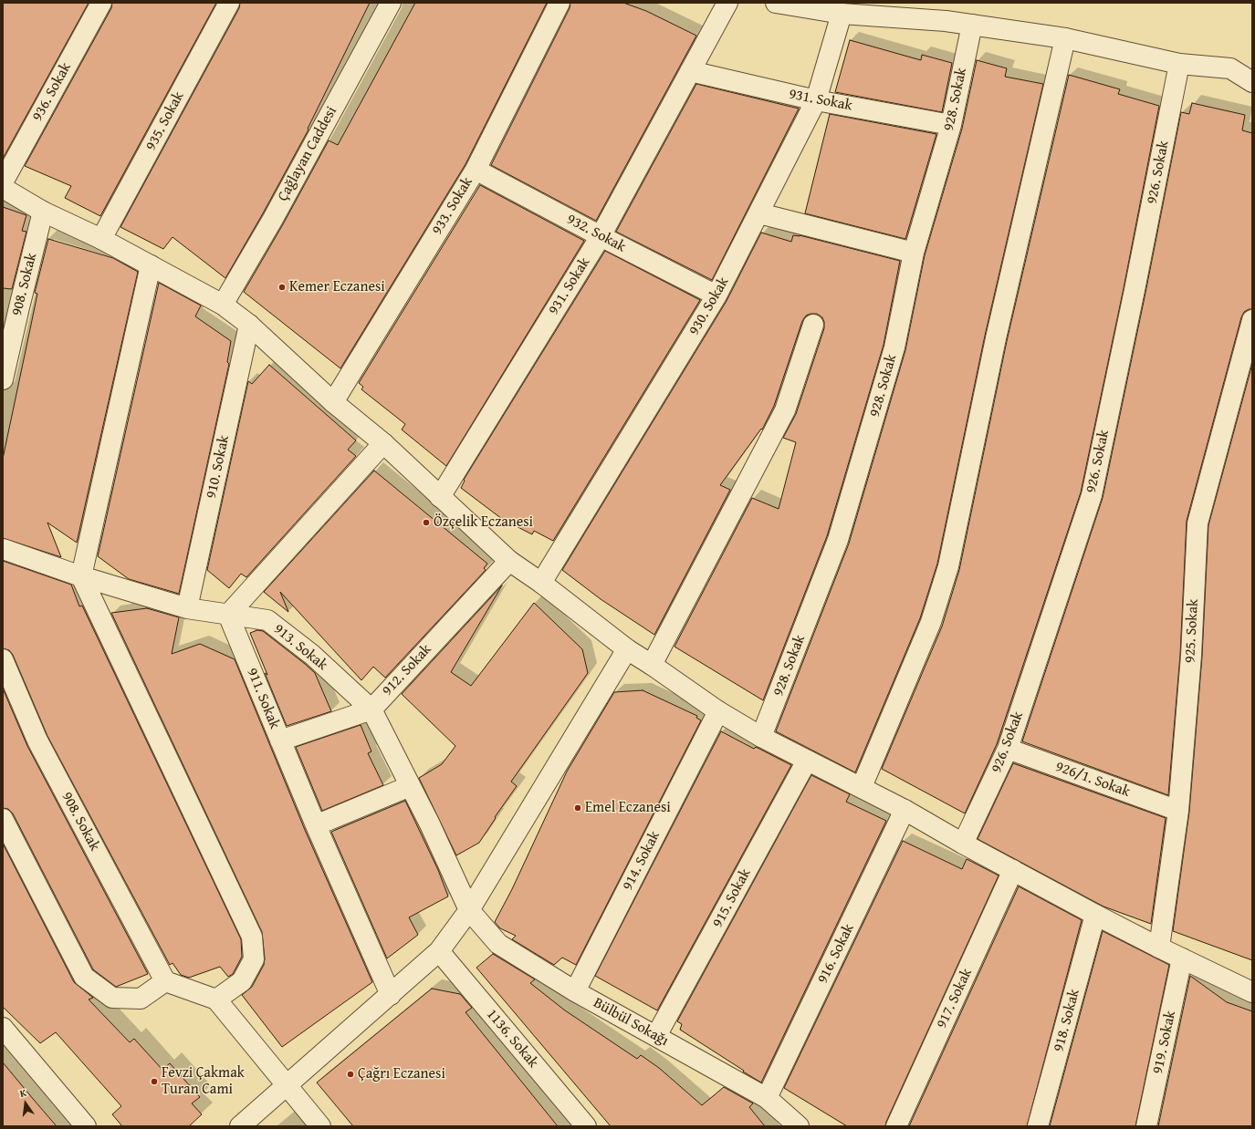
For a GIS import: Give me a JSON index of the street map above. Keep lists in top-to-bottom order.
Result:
{
  "streets": {
    "street": [
      "936. Sokak",
      "928. Sokak",
      "931. Sokak",
      "935. Sokak",
      "Çağlayan Caddesi",
      "926. Sokak",
      "933. Sokak",
      "932. Sokak",
      "908. Sokak",
      "930. Sokak",
      "910. Sokak",
      "925. Sokak",
      "913. Sokak",
      "912. Sokak",
      "911. Sokak",
      "926/1. Sokak",
      "914. Sokak",
      "915. Sokak",
      "916. Sokak",
      "917. Sokak",
      "918. Sokak",
      "Bülbül Sokağı",
      "1136. Sokak",
      "919. Sokak"
    ]
  },
  "crossings": [
    ["928. Sokak", "931. Sokak"],
    ["931. Sokak", "932. Sokak"],
    ["931. Sokak", "930. Sokak"],
    ["926. Sokak", "926/1. Sokak"],
    ["933. Sokak", "932. Sokak"],
    ["932. Sokak", "930. Sokak"],
    ["910. Sokak", "913. Sokak"],
    ["925. Sokak", "926/1. Sokak"],
    ["913. Sokak", "912. Sokak"],
    ["913. Sokak", "911. Sokak"],
    ["913. Sokak", "Bülbül Sokağı"],
    ["912. Sokak", "911. Sokak"],
    ["914. Sokak", "Bülbül Sokağı"],
    ["915. Sokak", "Bülbül Sokağı"],
    ["916. Sokak", "Bülbül Sokağı"]
  ],
  "places": [
    "Kemer Eczanesi",
    "Özçelik Eczanesi",
    "Emel Eczanesi",
    "Çağrı Eczanesi",
    "Fevzi Çakmak Turan Cami"
  ],
  "north": "top"
}
